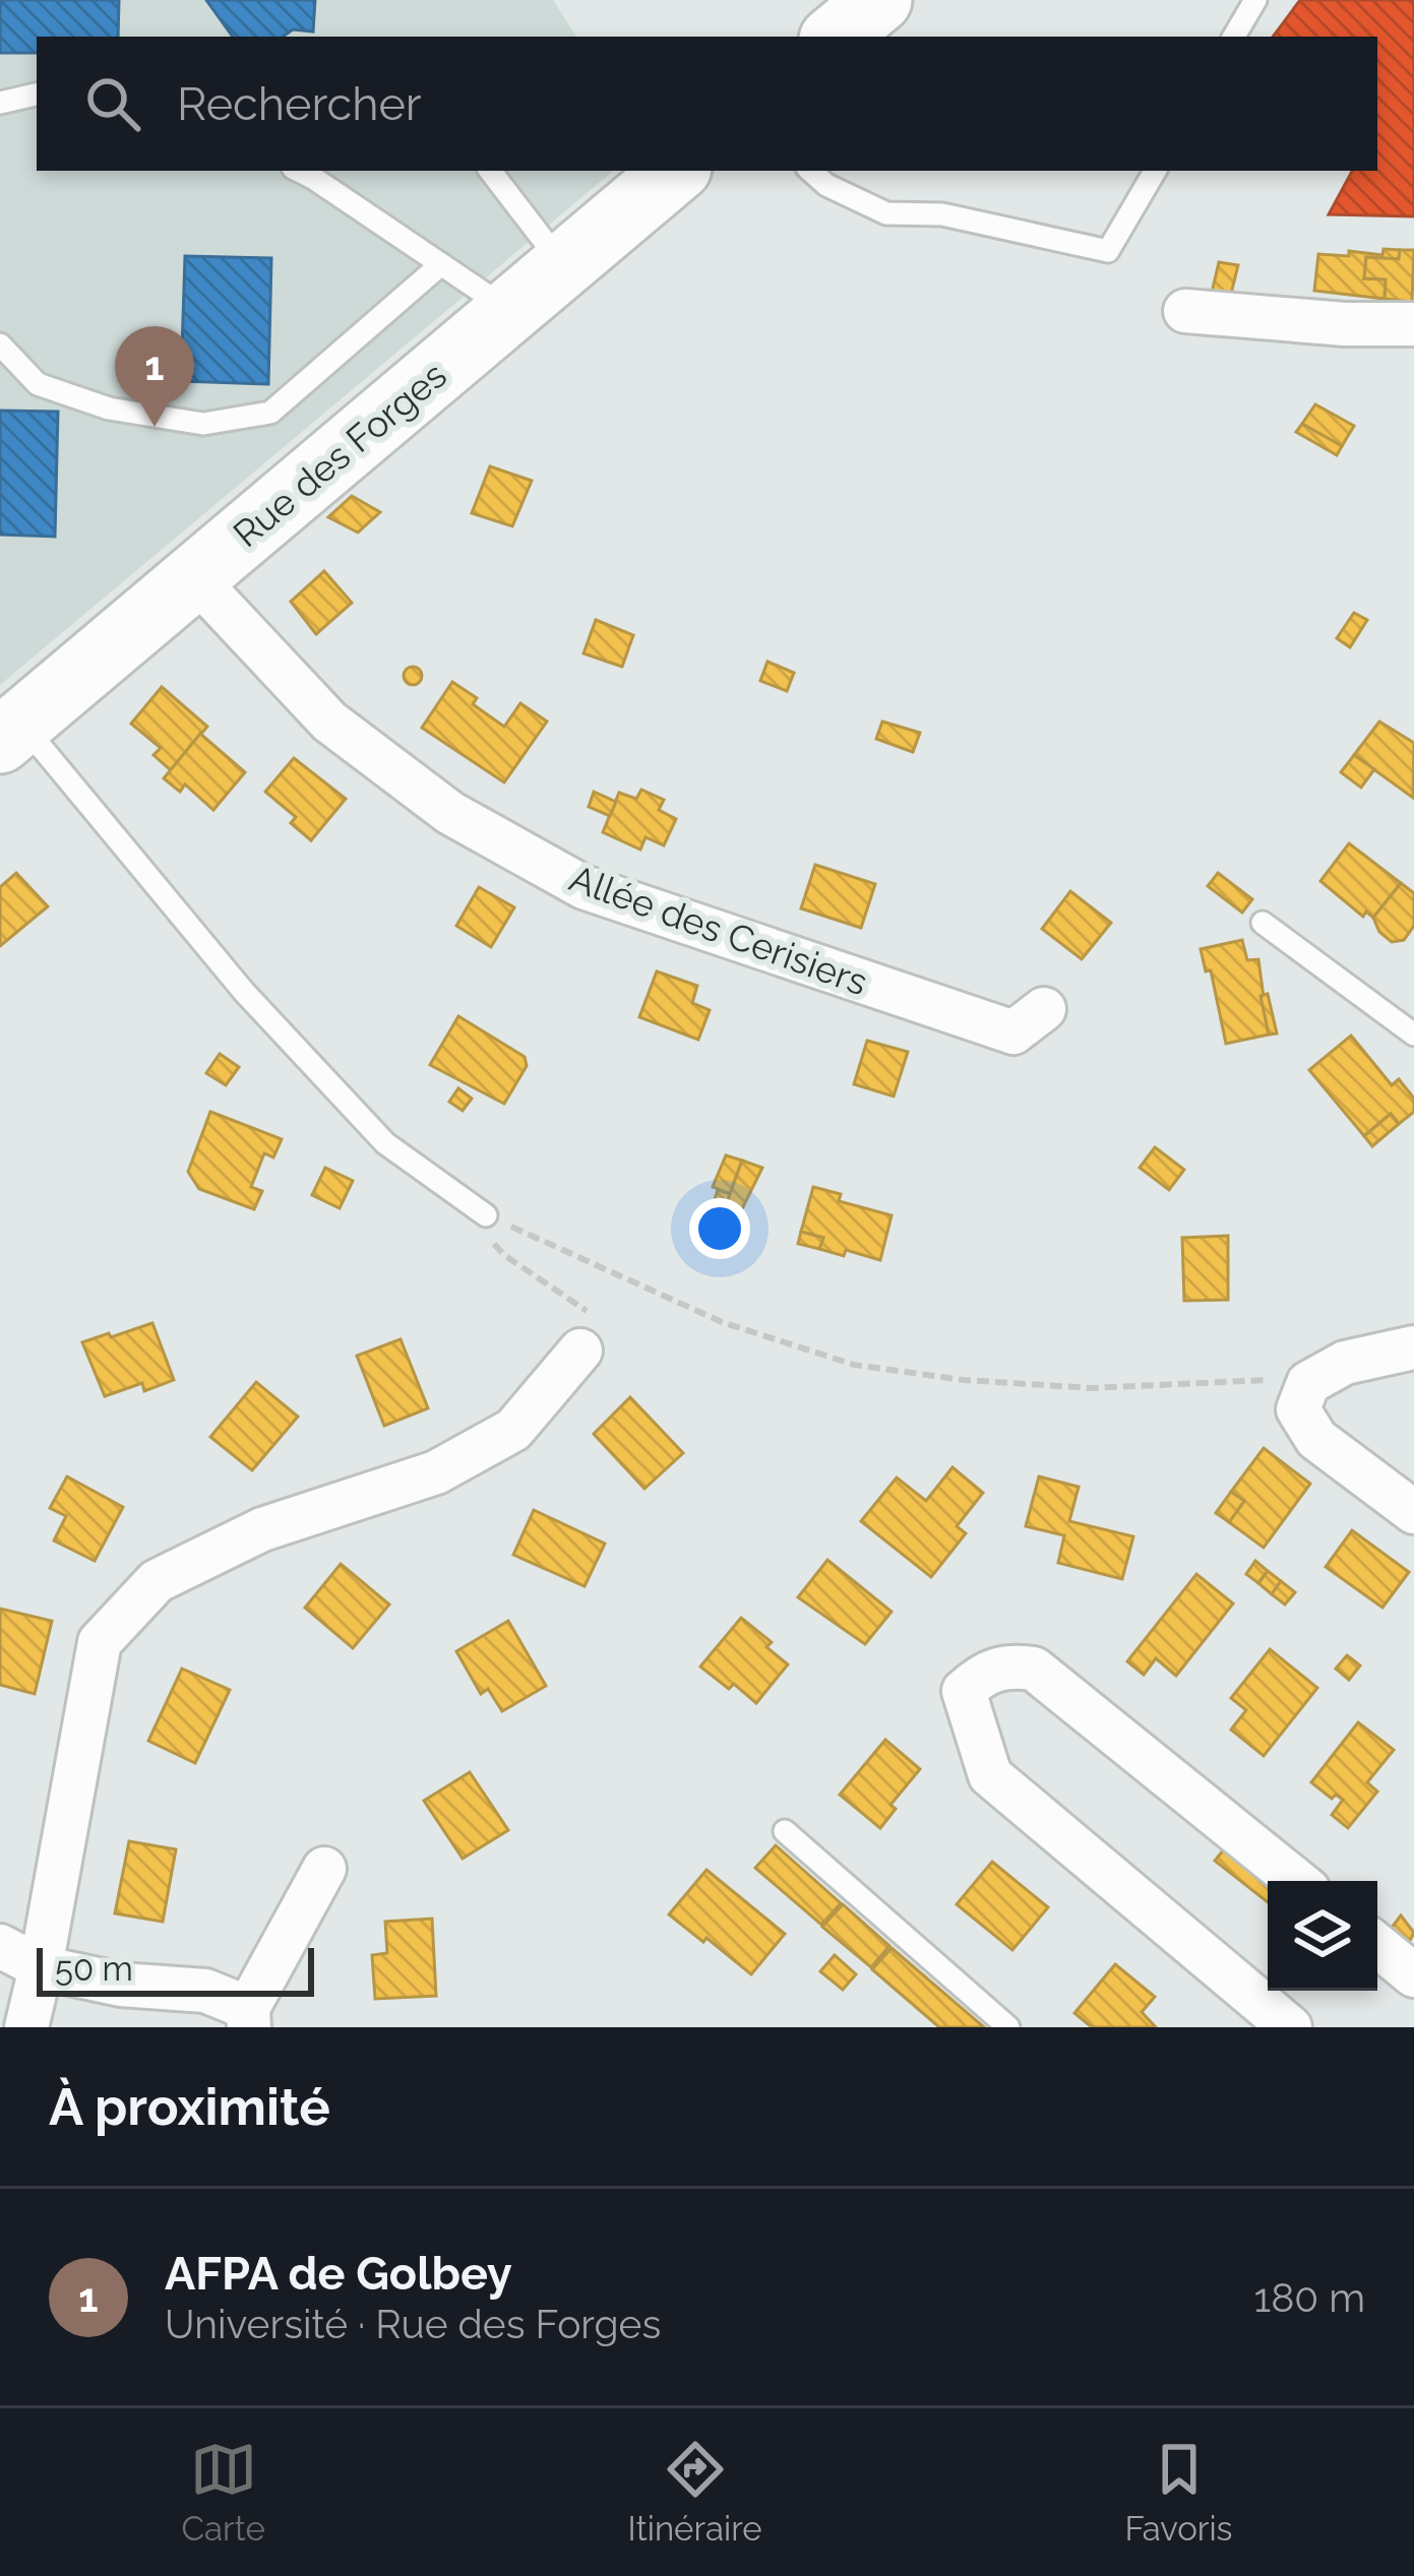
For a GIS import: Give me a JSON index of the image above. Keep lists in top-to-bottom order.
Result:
{
  "streets": {
    "main road": ["Rue des Forges"],
    "street": ["Allée des Cerisiers"]
  },
  "crossings": [
    ["Rue des Forges", "Allée des Cerisiers"]
  ],
  "scale_bar": "50 m",
  "page": {
    "search": "Rechercher",
    "pins": "1",
    "scale": "50 m",
    "heading": "À proximité",
    "list": [
      {
        "mark": "1",
        "name": "AFPA de Golbey",
        "note": "Université · Rue des Forges",
        "value": "180 m"
      }
    ],
    "nav": ["Carte", "Itinéraire", "Favoris"]
  }
}
